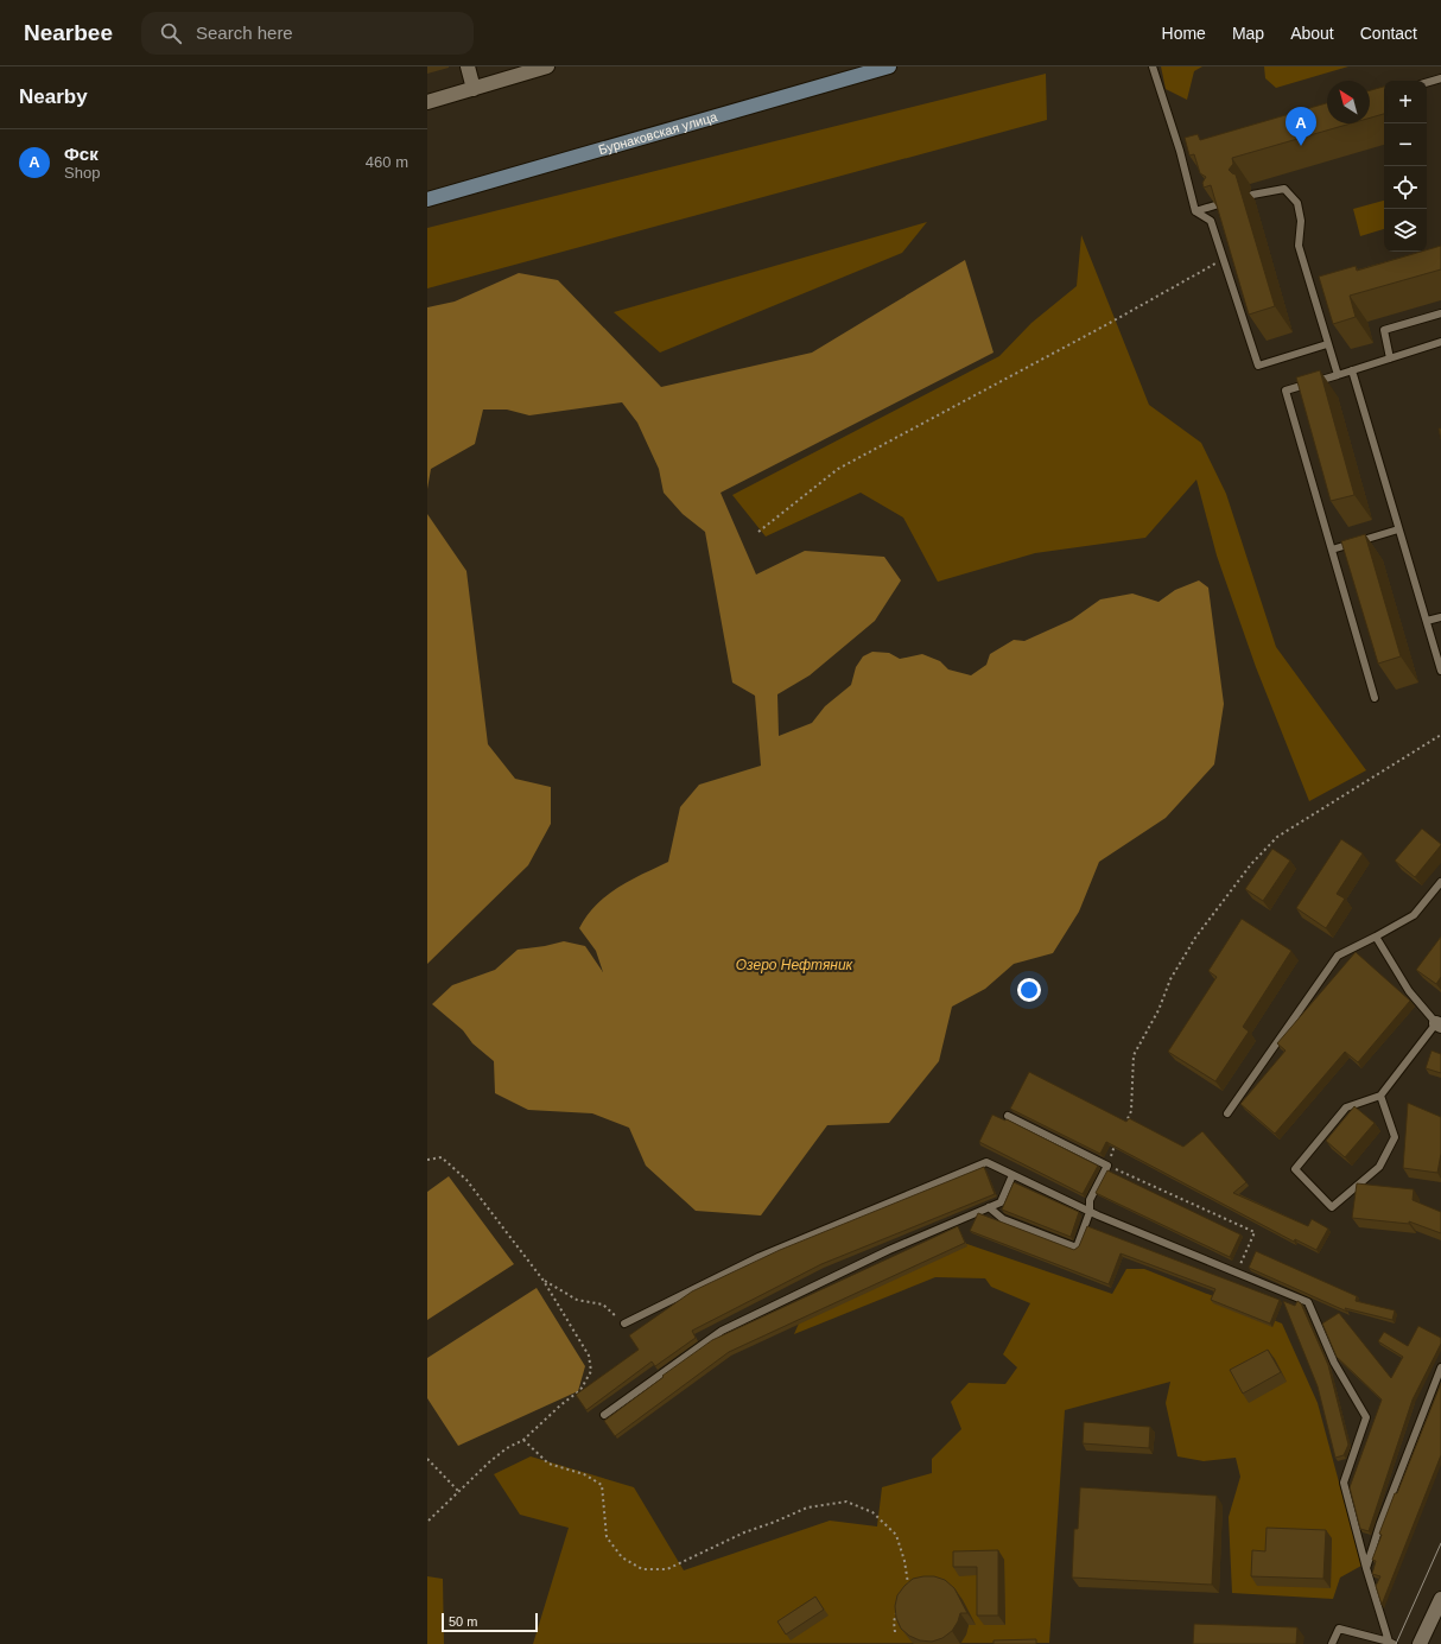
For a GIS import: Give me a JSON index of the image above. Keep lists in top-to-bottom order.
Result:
{
  "streets": {
    "main road": ["Бурнаковская улица"]
  },
  "water": ["Озеро Нефтяник"],
  "scale_bar": "50 m",
  "north": "top left",
  "page": {
    "header": "Nearbee",
    "search": "Search here",
    "nav": [
      "Home",
      "Map",
      "About",
      "Contact"
    ],
    "heading": "Nearby",
    "map_buttons": ["+", "−"],
    "pins": "A",
    "list": [
      {
        "mark": "A",
        "name": "Фск",
        "note": "Shop",
        "value": "460 m"
      }
    ],
    "scale": "50 m"
  }
}
